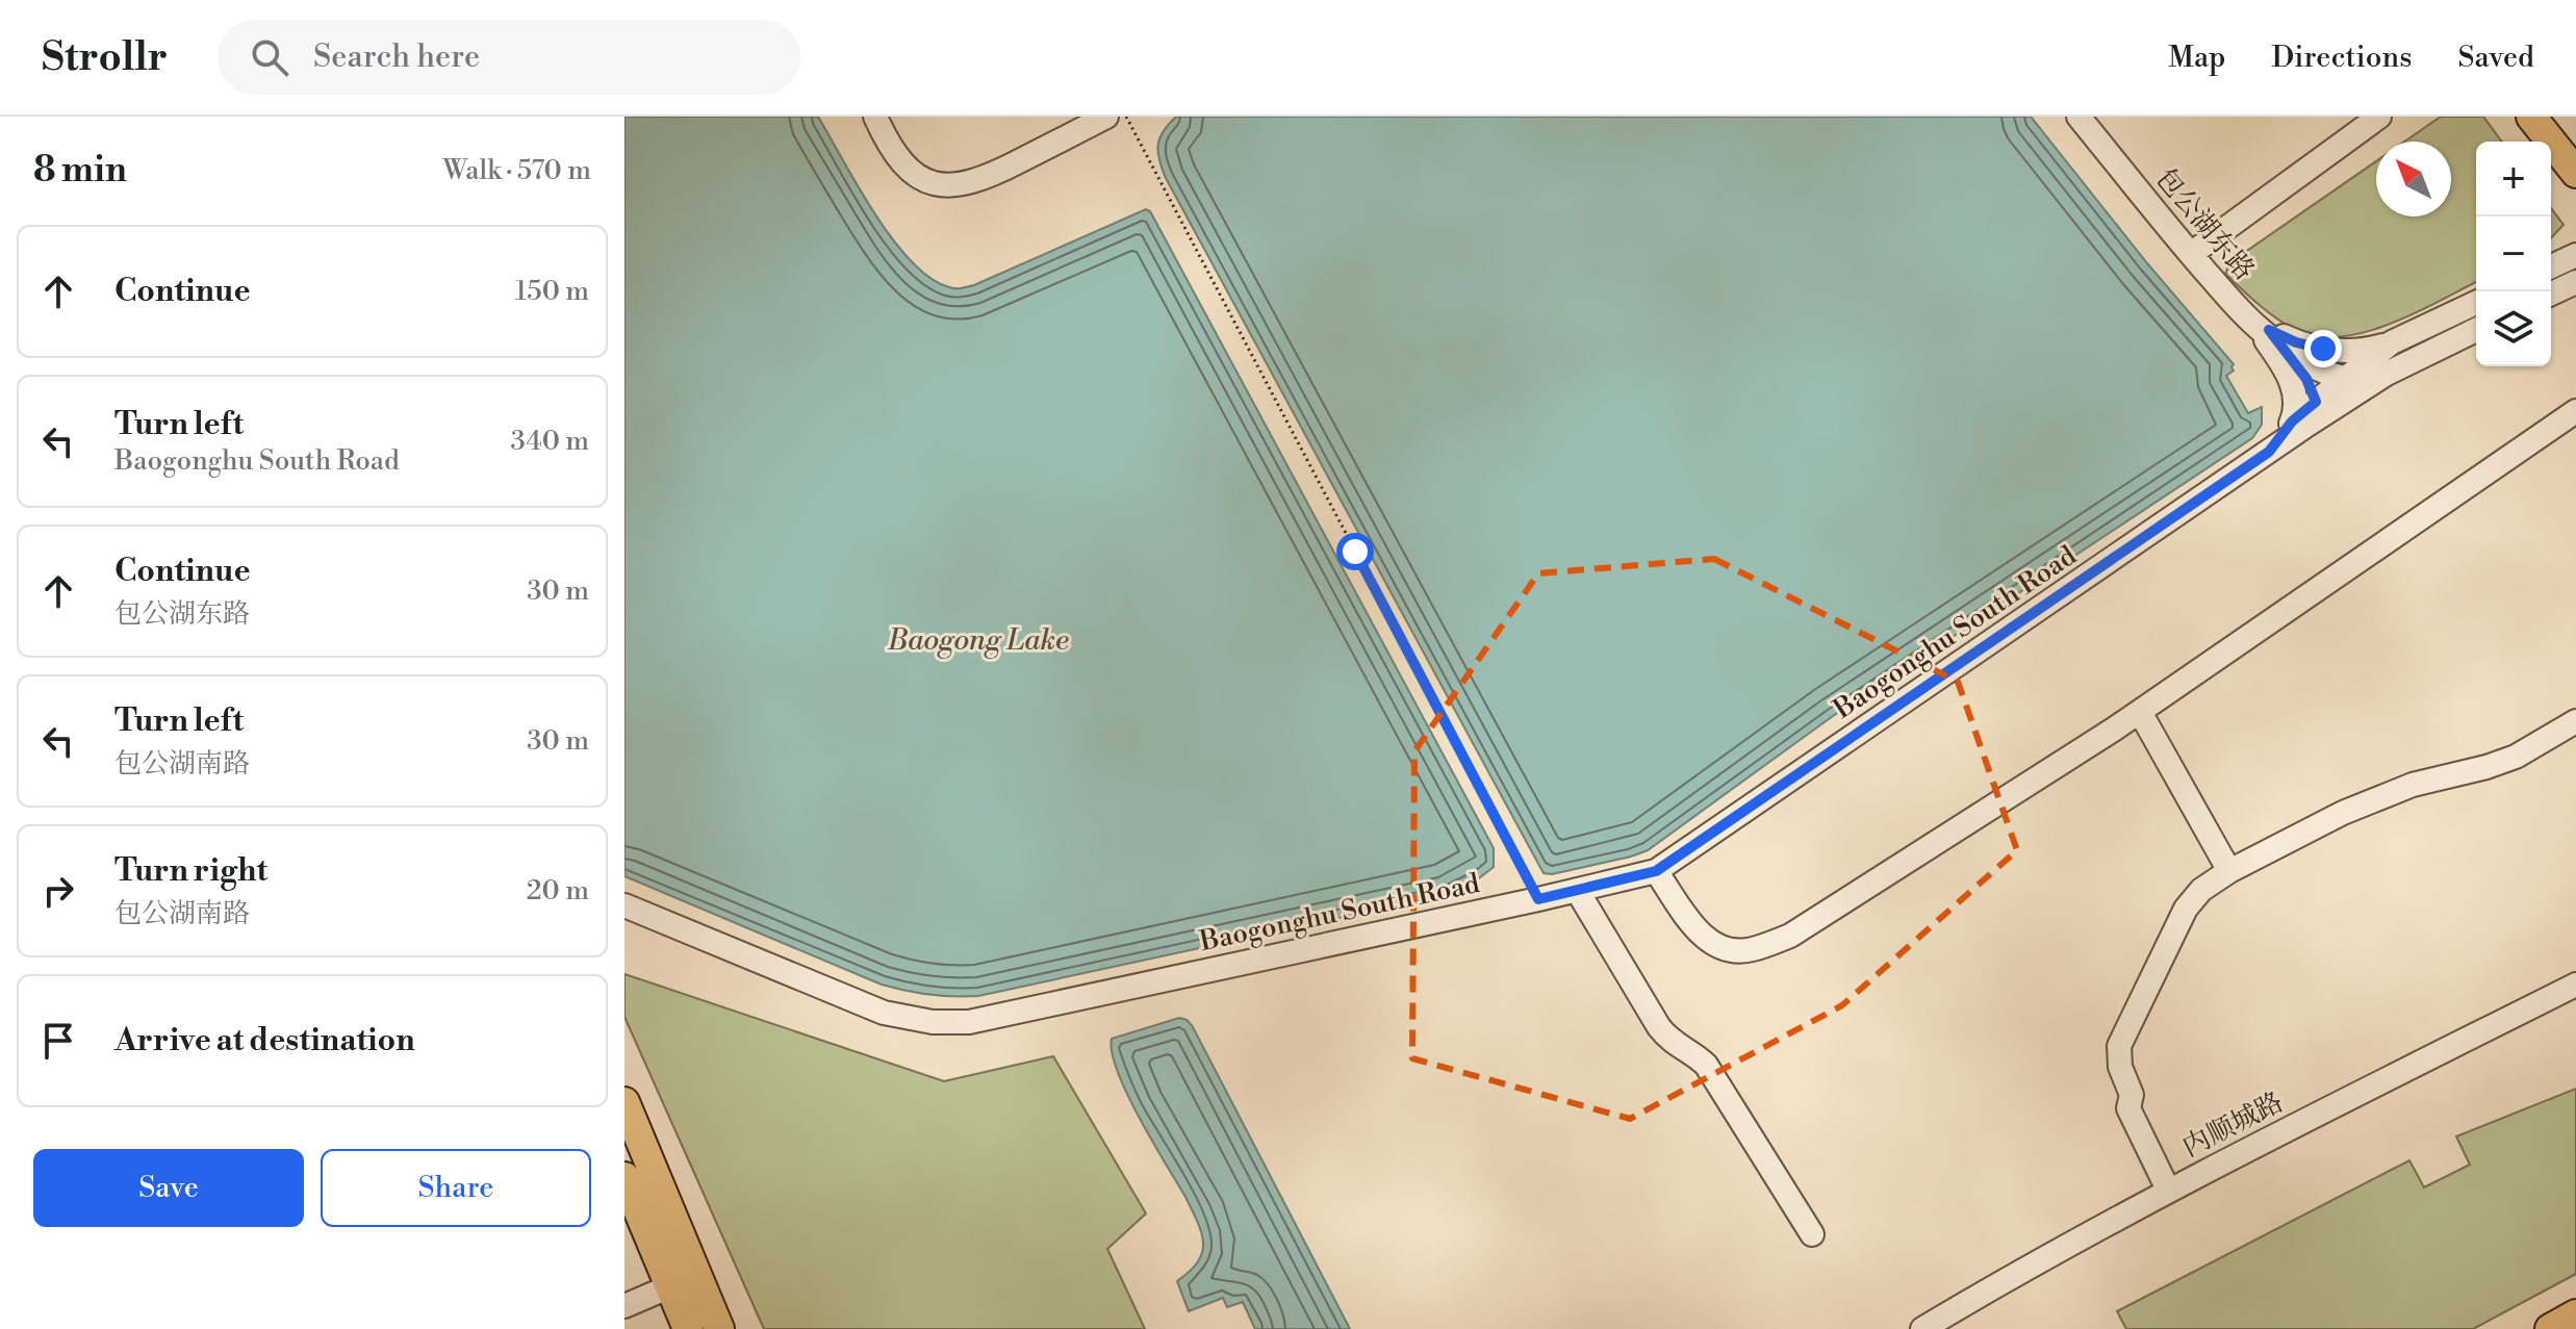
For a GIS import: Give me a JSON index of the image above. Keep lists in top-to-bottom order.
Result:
{
  "streets": {
    "street": ["包公湖东路", "Baogonghu South Road", "内顺城路"]
  },
  "crossings": [
    ["包公湖东路", "Baogonghu South Road"]
  ],
  "water": ["Baogong Lake"],
  "north": "top left",
  "page": {
    "header": "Strollr",
    "search": "Search here",
    "nav": ["Map", "Directions", "Saved"],
    "heading": ["8 min", "Walk · 570 m"],
    "map_buttons": ["+", "−"],
    "list": [
      ["Continue", "150 m"],
      ["Turn left", "Baogonghu South Road", "340 m"],
      ["Continue", "包公湖东路", "30 m"],
      ["Turn left", "包公湖南路", "30 m"],
      ["Turn right", "包公湖南路", "20 m"],
      "Arrive at destination"
    ],
    "buttons": ["Save", "Share"]
  }
}
